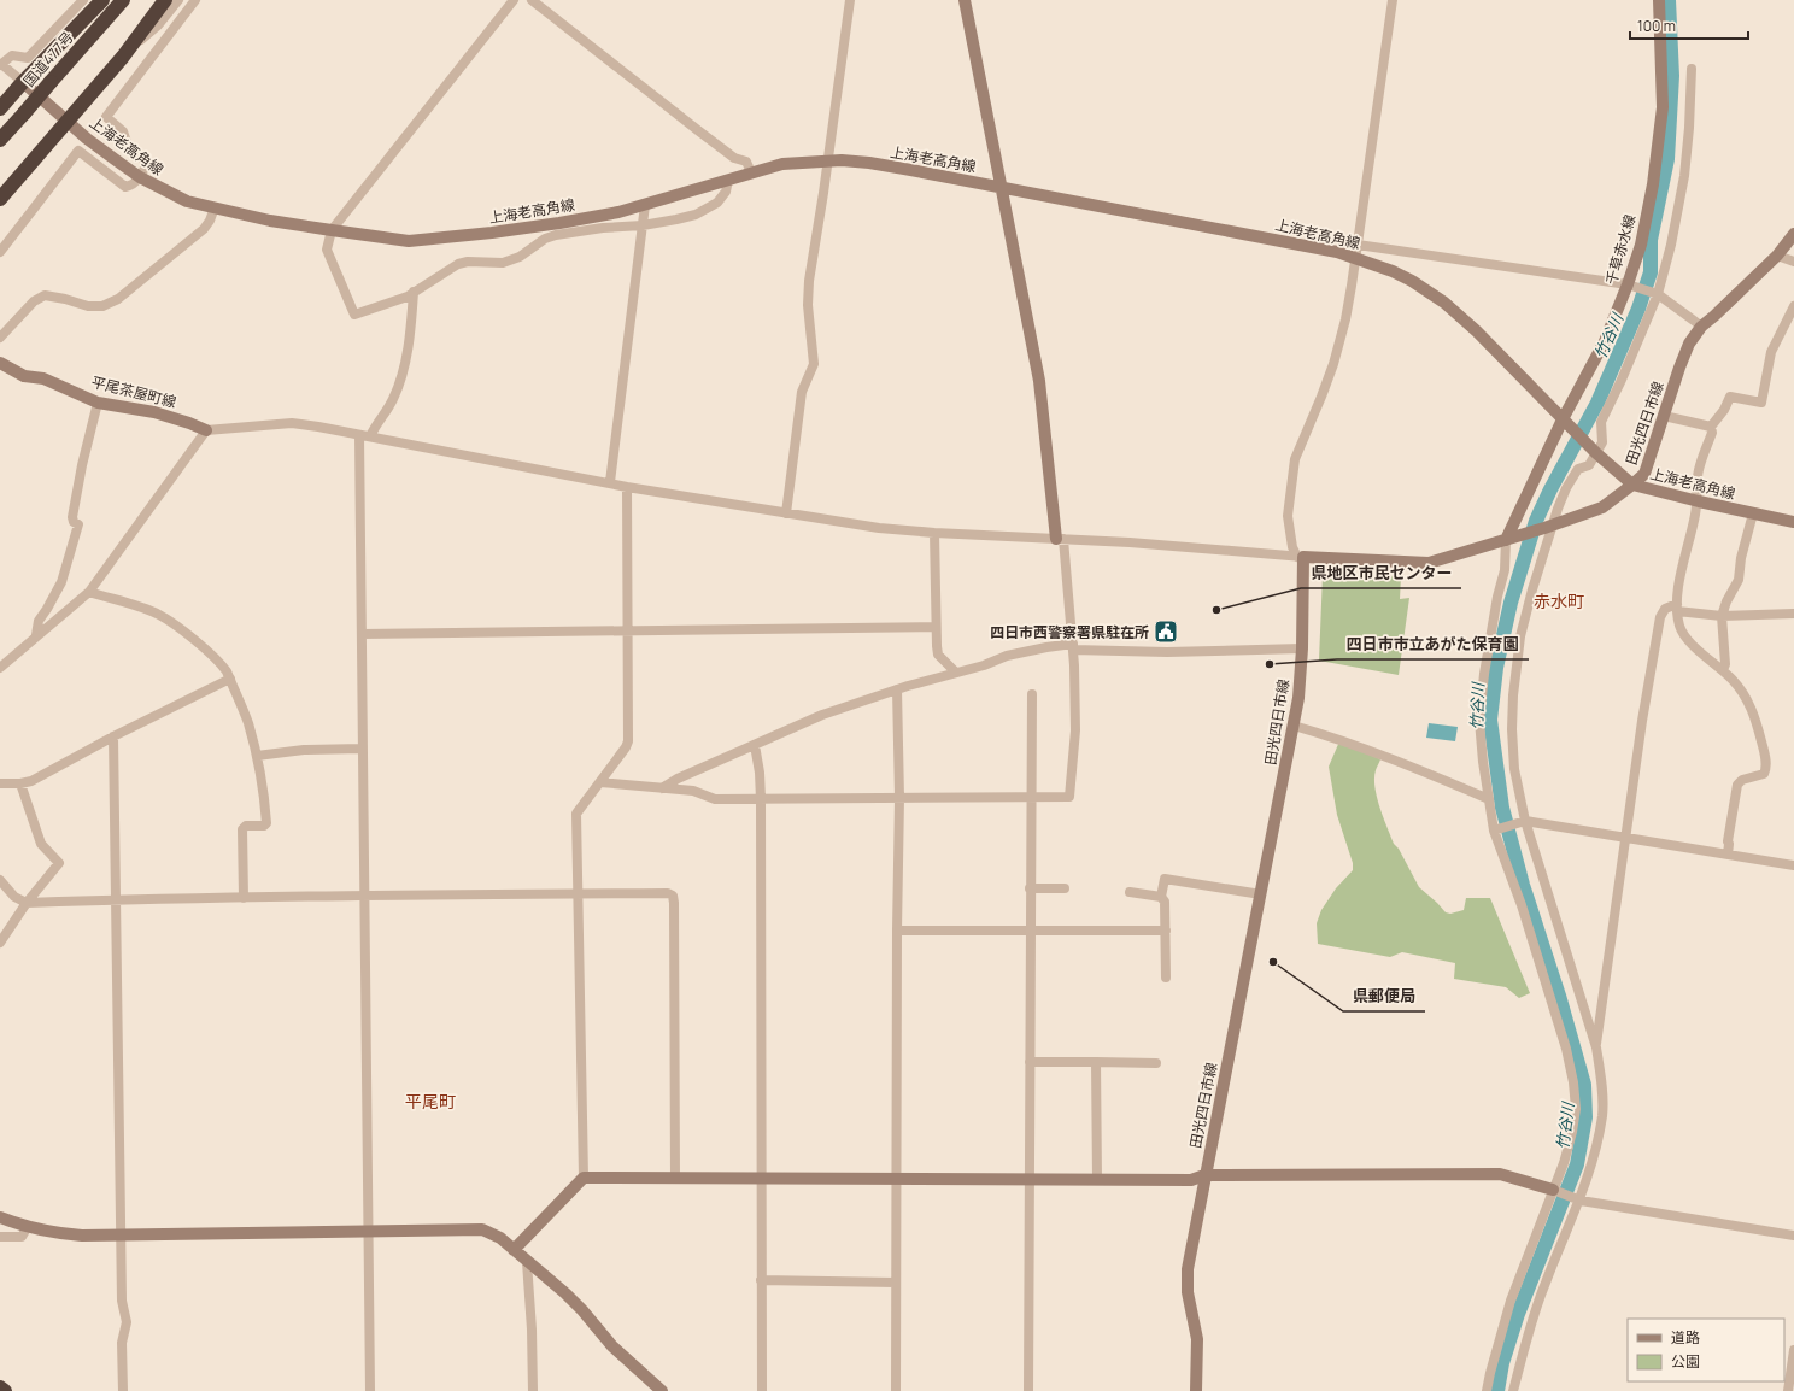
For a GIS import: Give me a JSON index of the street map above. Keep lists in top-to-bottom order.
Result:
{
  "streets": {
    "highway": ["国道477号"],
    "main road": [
      "上海老高角線",
      "千草赤水線",
      "平尾茶屋町線",
      "田光四日市線"
    ]
  },
  "crossings": [
    ["上海老高角線", "千草赤水線"],
    ["上海老高角線", "田光四日市線"],
    ["千草赤水線", "田光四日市線"]
  ],
  "districts": ["赤水町", "平尾町"],
  "water": ["竹谷川"],
  "places": {
    "other": ["県地区市民センター", "四日市市立あがた保育園", "県郵便局"],
    "public building": ["四日市西警察署県駐在所"]
  },
  "legend": ["道路", "公園"],
  "scale_bar": "100 m"
}
